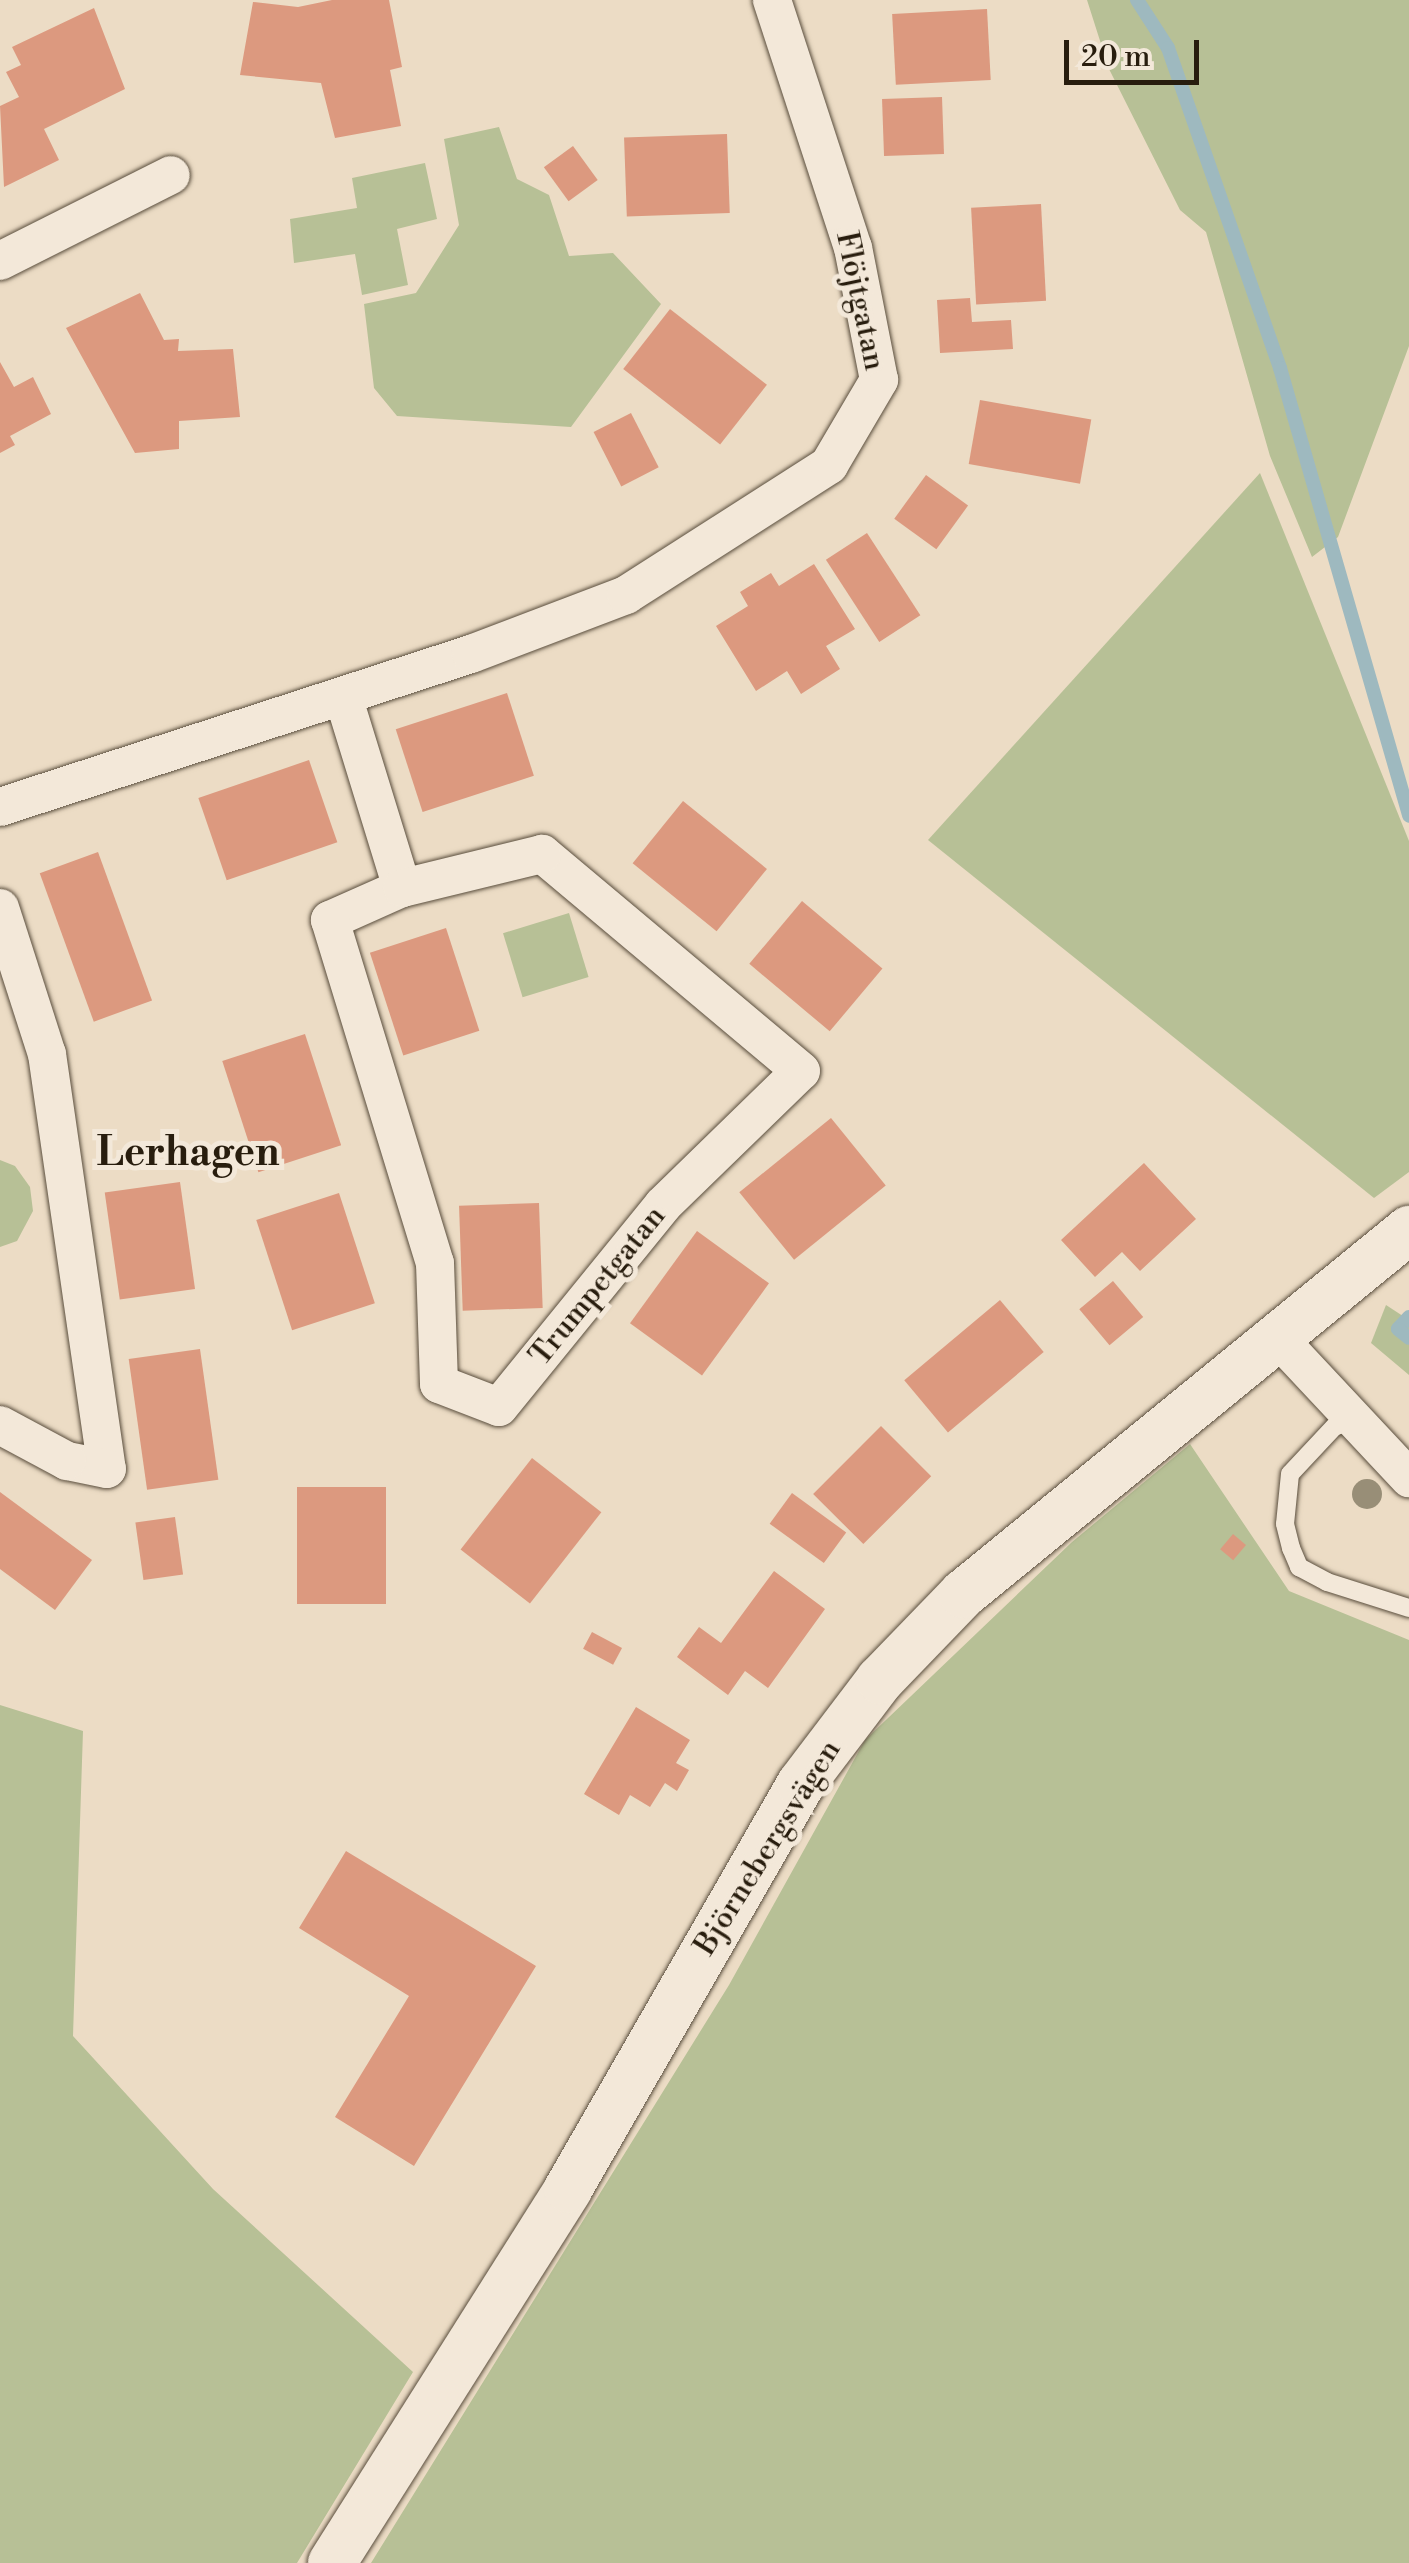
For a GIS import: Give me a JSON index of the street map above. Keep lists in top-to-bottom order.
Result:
{
  "streets": {
    "street": ["Flöjtgatan", "Trumpetgatan", "Björnebergsvägen"]
  },
  "districts": ["Lerhagen"],
  "scale_bar": "20 m"
}
